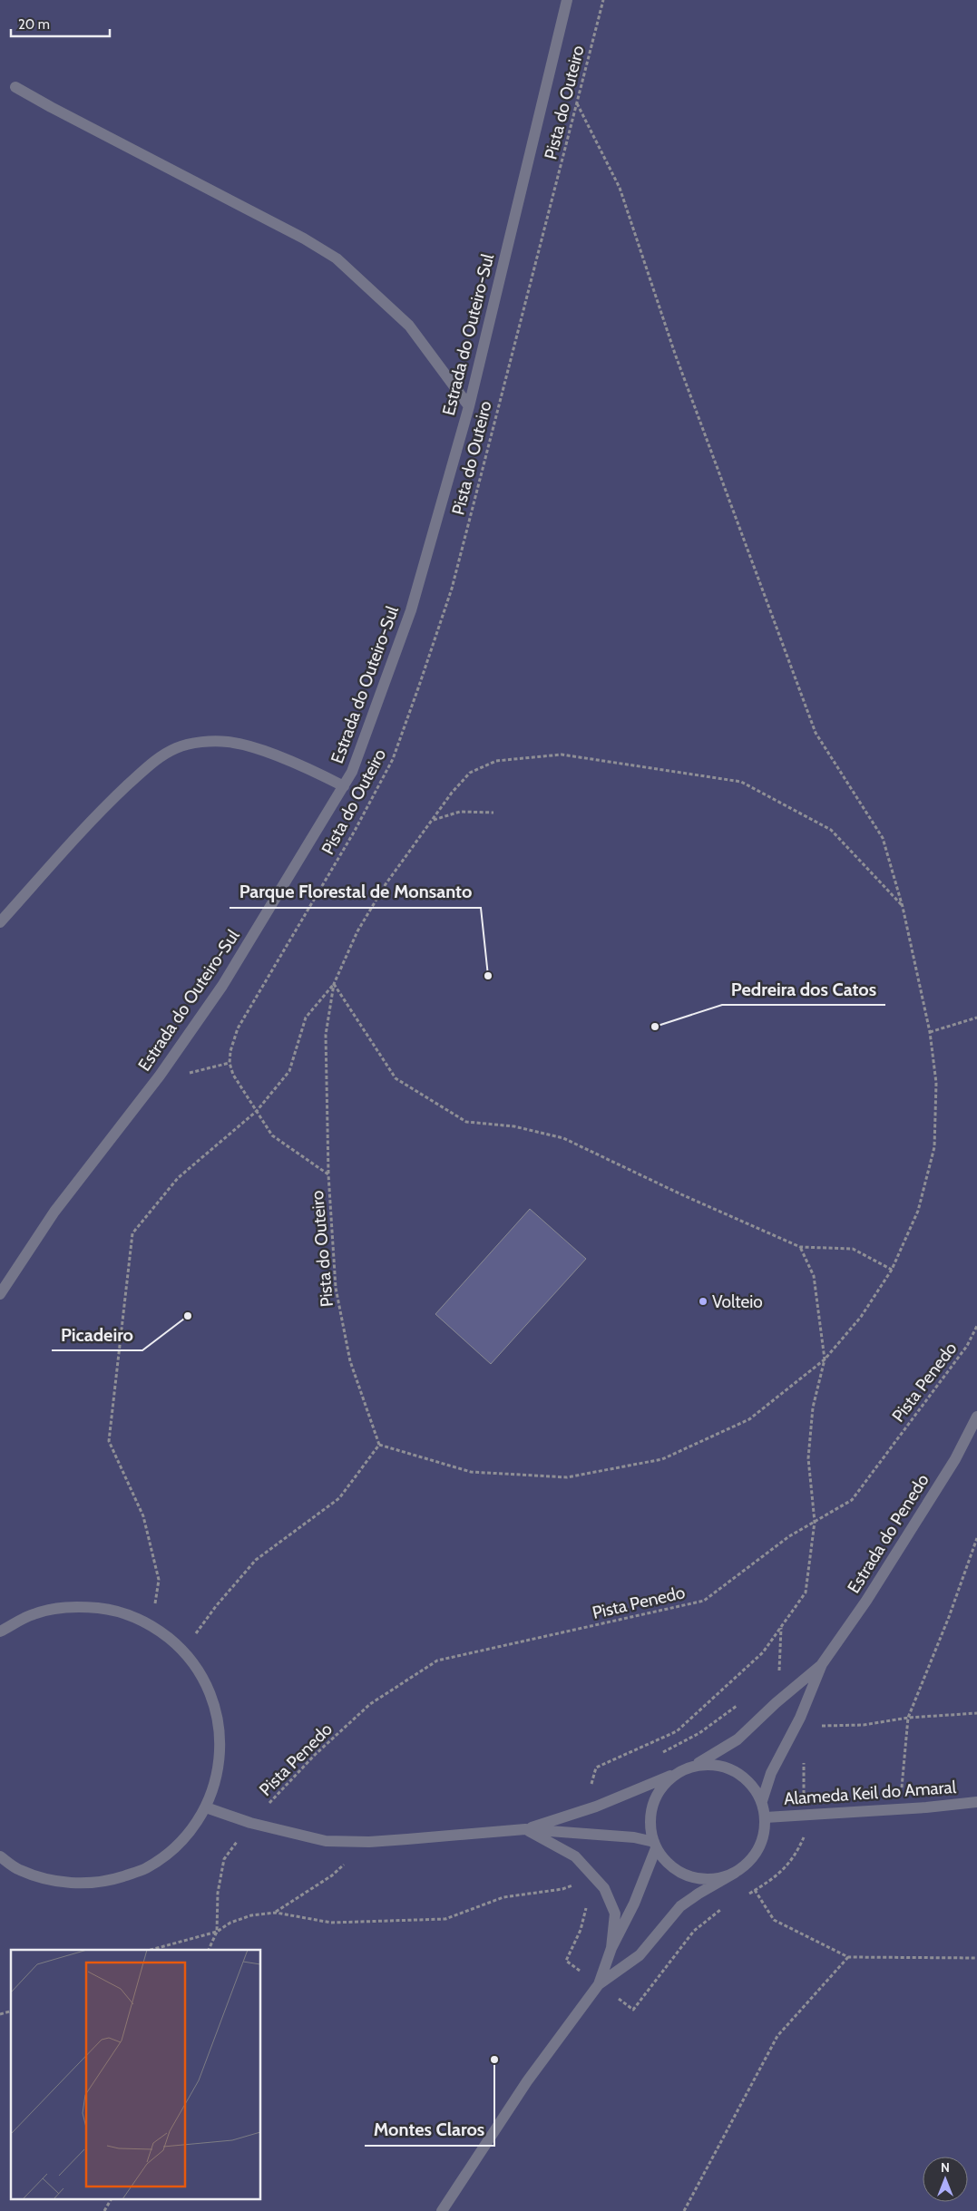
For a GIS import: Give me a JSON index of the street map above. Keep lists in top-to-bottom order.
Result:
{
  "streets": {
    "street": ["Estrada do Outeiro-Sul", "Estrada do Penedo", "Alameda Keil do Amaral"],
    "path": ["Pista do Outeiro", "Pista Penedo"]
  },
  "crossings": [
    ["Estrada do Penedo", "Alameda Keil do Amaral"]
  ],
  "places": [
    "Parque Florestal de Monsanto",
    "Pedreira dos Catos",
    "Volteio",
    "Picadeiro",
    "Montes Claros"
  ],
  "scale_bar": "20 m",
  "north": "top"
}
